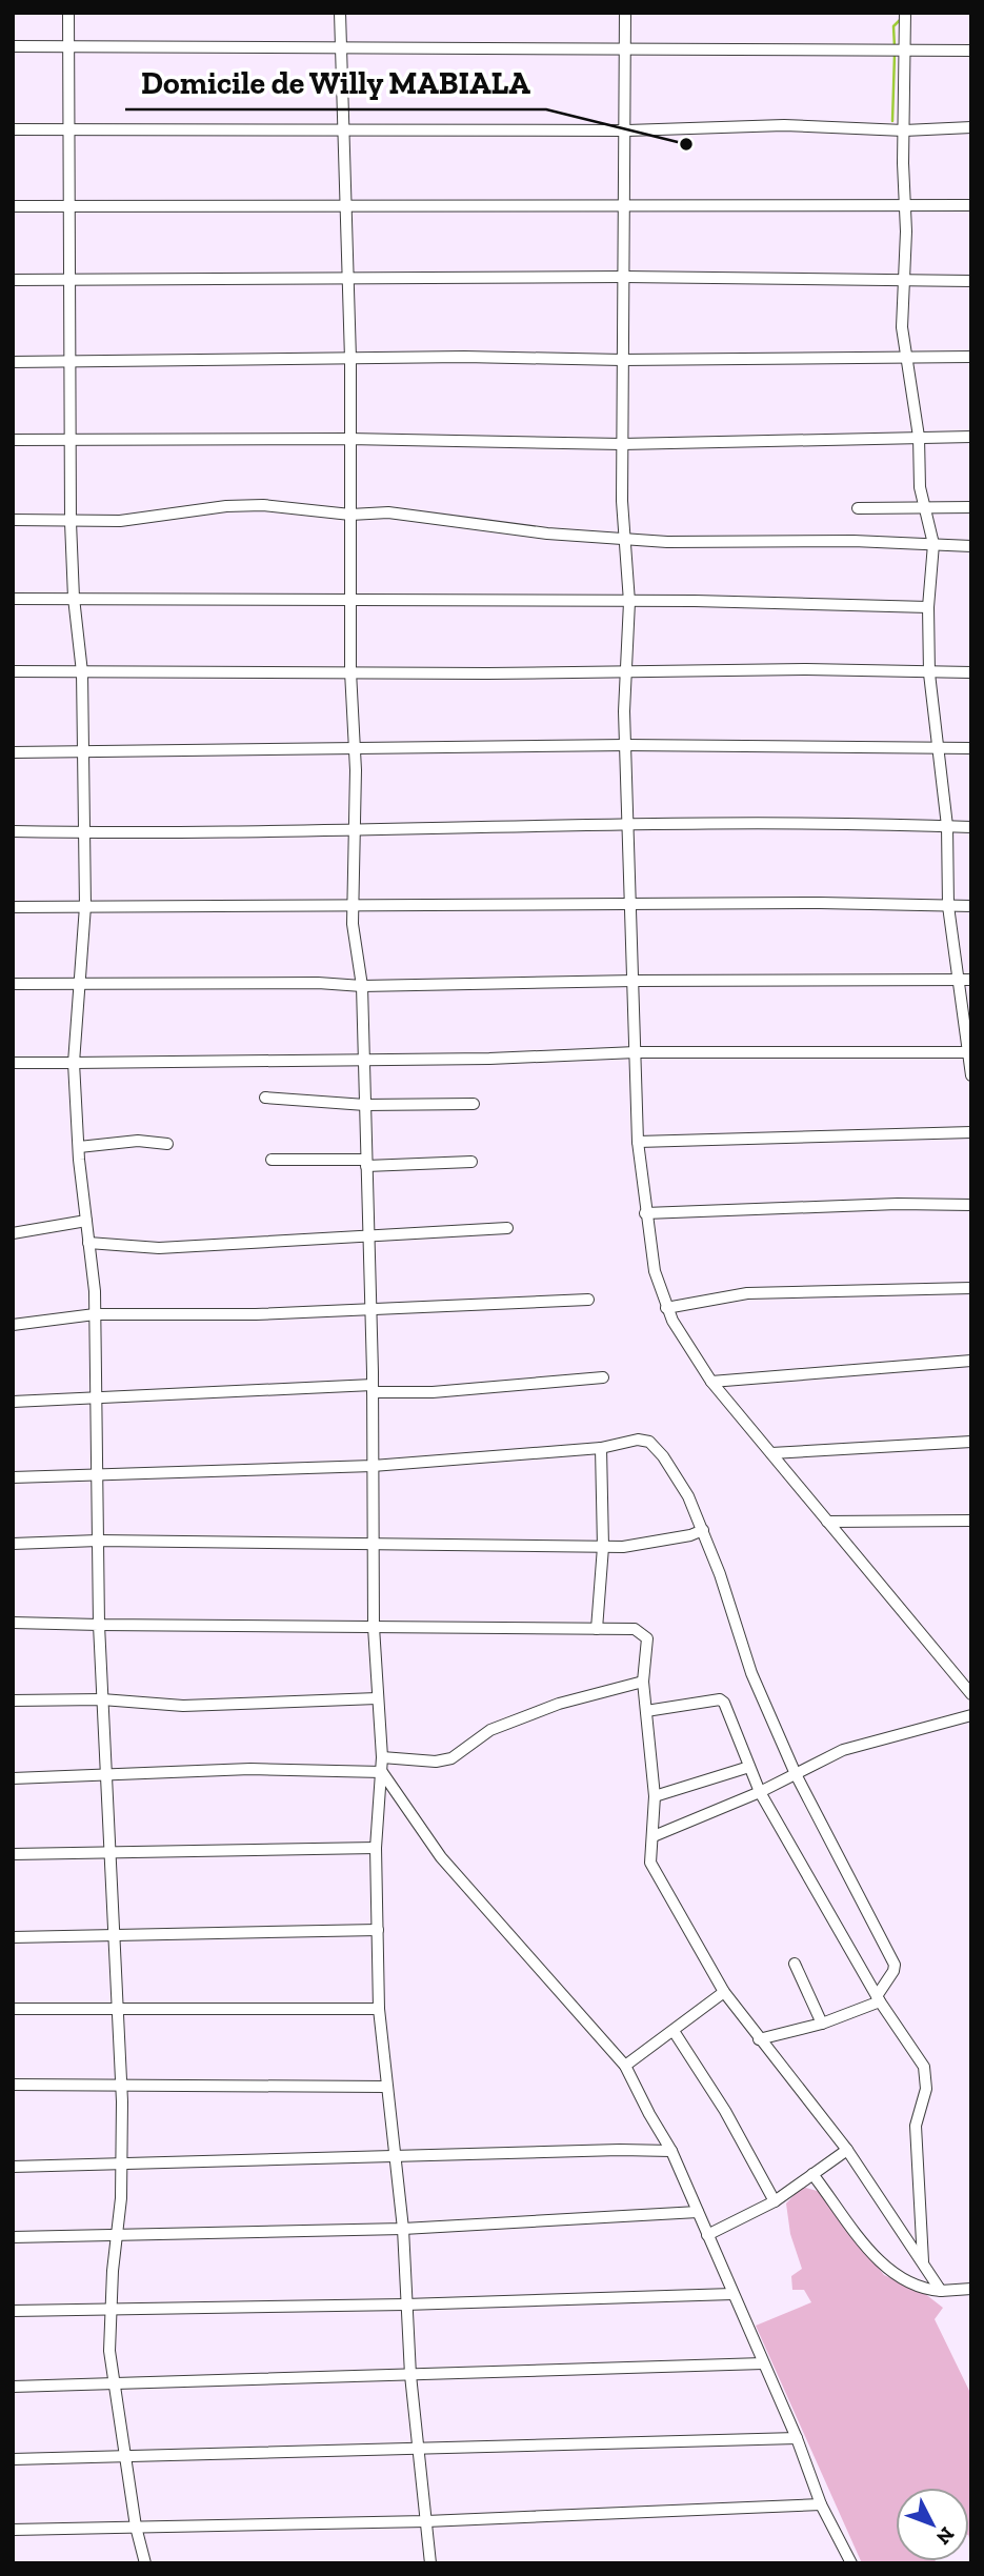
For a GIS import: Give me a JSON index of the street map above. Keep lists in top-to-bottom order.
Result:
{
  "places": ["Domicile de Willy MABIALA"],
  "north": "bottom right"
}
